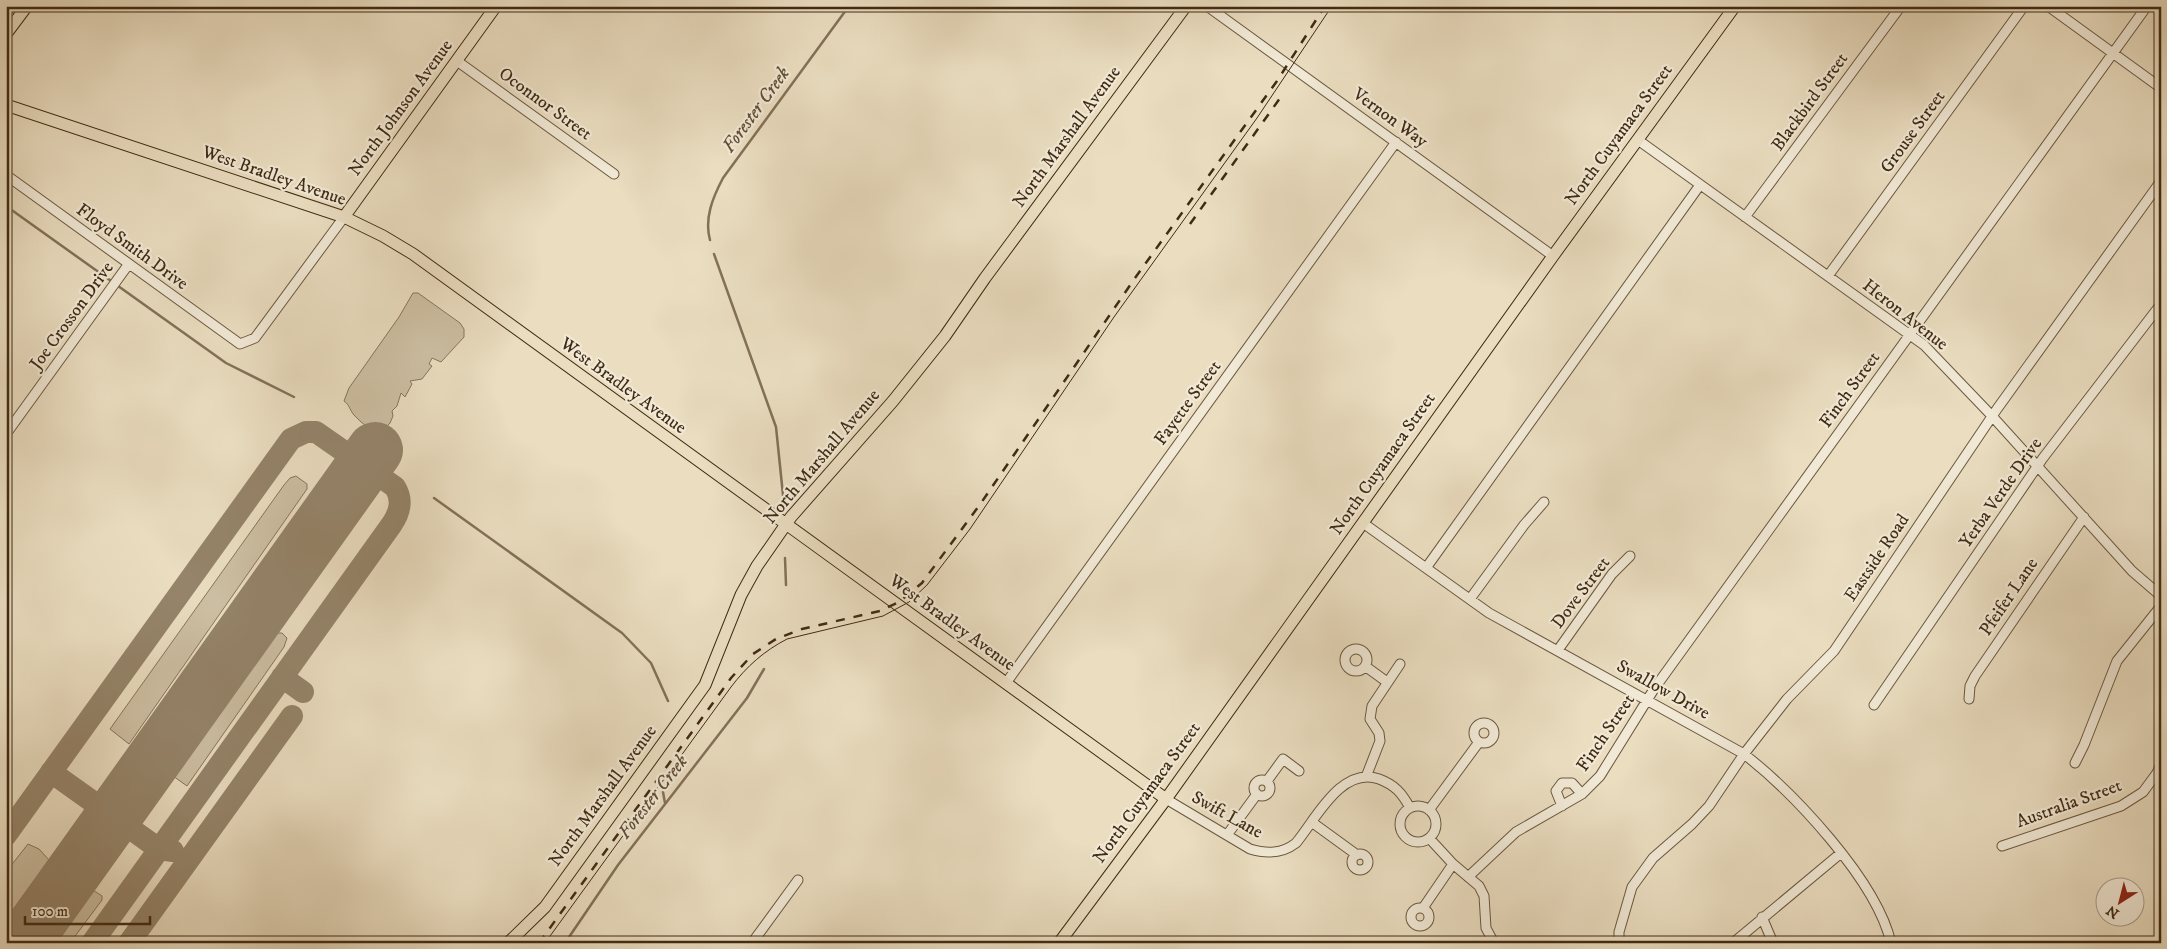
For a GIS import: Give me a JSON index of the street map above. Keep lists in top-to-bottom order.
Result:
{
  "streets": {
    "main road": [
      "North Johnson Avenue",
      "North Cuyamaca Street",
      "North Marshall Avenue",
      "West Bradley Avenue"
    ],
    "street": [
      "Blackbird Street",
      "Oconnor Street",
      "Vernon Way",
      "Grouse Street",
      "Floyd Smith Drive",
      "Heron Avenue",
      "Joe Crosson Drive",
      "Finch Street",
      "Fayette Street",
      "Yerba Verde Drive",
      "Eastside Road",
      "Dove Street",
      "Pfeifer Lane",
      "Swallow Drive",
      "Australia Street",
      "Swift Lane"
    ]
  },
  "crossings": [
    ["Blackbird Street", "Heron Avenue"],
    ["Oconnor Street", "North Johnson Avenue"],
    ["North Johnson Avenue", "West Bradley Avenue"],
    ["North Johnson Avenue", "Floyd Smith Drive"],
    ["Vernon Way", "North Cuyamaca Street"],
    ["Vernon Way", "Fayette Street"],
    ["Grouse Street", "Heron Avenue"],
    ["North Cuyamaca Street", "West Bradley Avenue"],
    ["North Cuyamaca Street", "Heron Avenue"],
    ["North Cuyamaca Street", "Swallow Drive"],
    ["North Cuyamaca Street", "Swift Lane"],
    ["North Marshall Avenue", "West Bradley Avenue"],
    ["West Bradley Avenue", "Fayette Street"],
    ["West Bradley Avenue", "Swift Lane"],
    ["Floyd Smith Drive", "Joe Crosson Drive"],
    ["Heron Avenue", "Finch Street"],
    ["Heron Avenue", "Yerba Verde Drive"],
    ["Heron Avenue", "Eastside Road"],
    ["Heron Avenue", "Pfeifer Lane"],
    ["Finch Street", "Swallow Drive"],
    ["Eastside Road", "Swallow Drive"],
    ["Dove Street", "Swallow Drive"]
  ],
  "water": ["Forester Creek"],
  "scale_bar": "100 m",
  "north": "bottom left"
}
